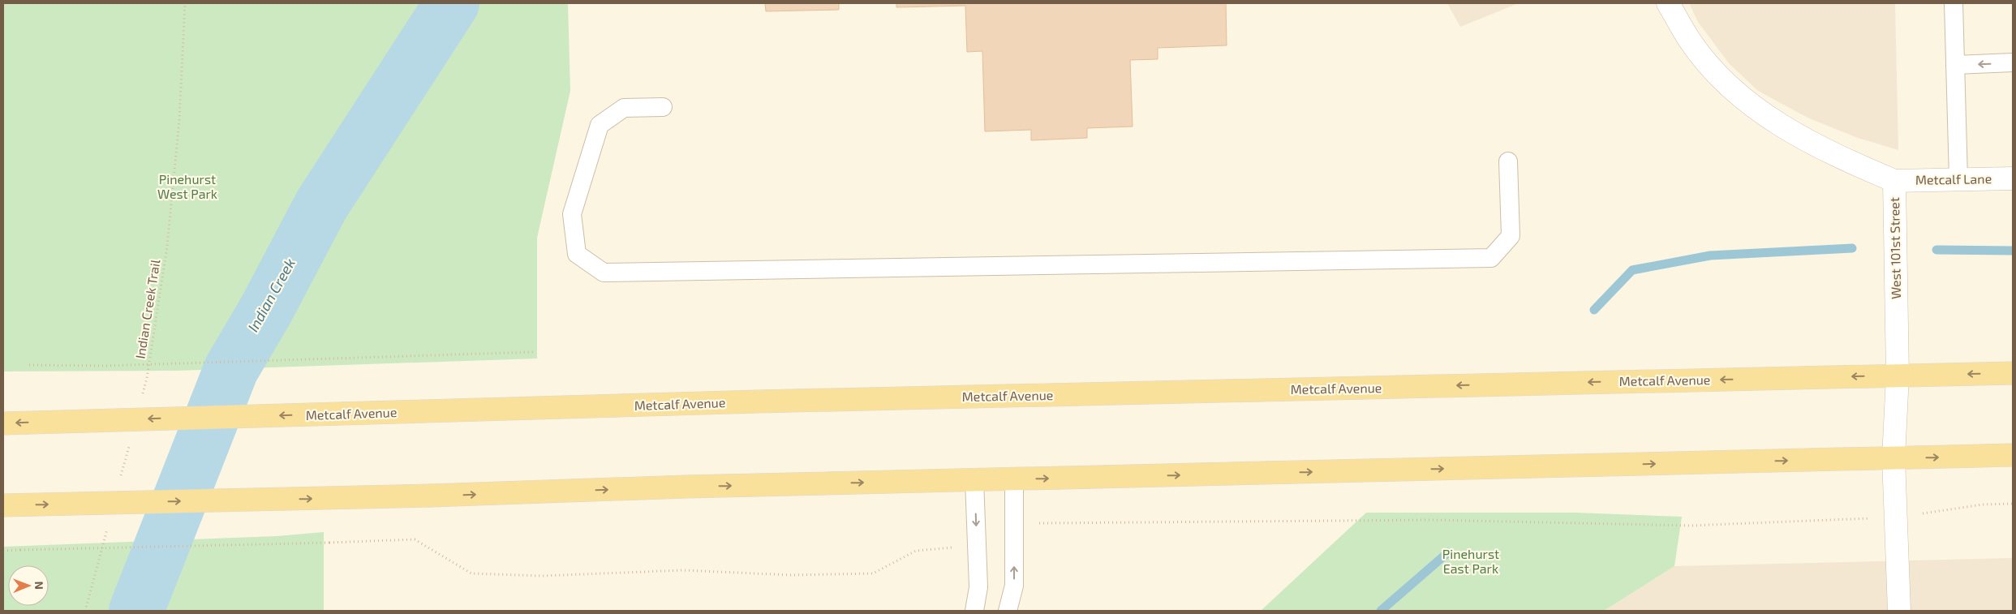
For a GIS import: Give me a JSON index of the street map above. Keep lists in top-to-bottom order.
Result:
{
  "streets": {
    "main road": ["Metcalf Avenue"],
    "street": ["Metcalf Lane", "West 101st Street"],
    "path": ["Indian Creek Trail"]
  },
  "crossings": [
    ["Metcalf Lane", "West 101st Street"],
    ["West 101st Street", "Metcalf Avenue"]
  ],
  "water": ["Indian Creek"],
  "parks": ["Pinehurst West Park", "Pinehurst East Park"],
  "north": "right"
}
